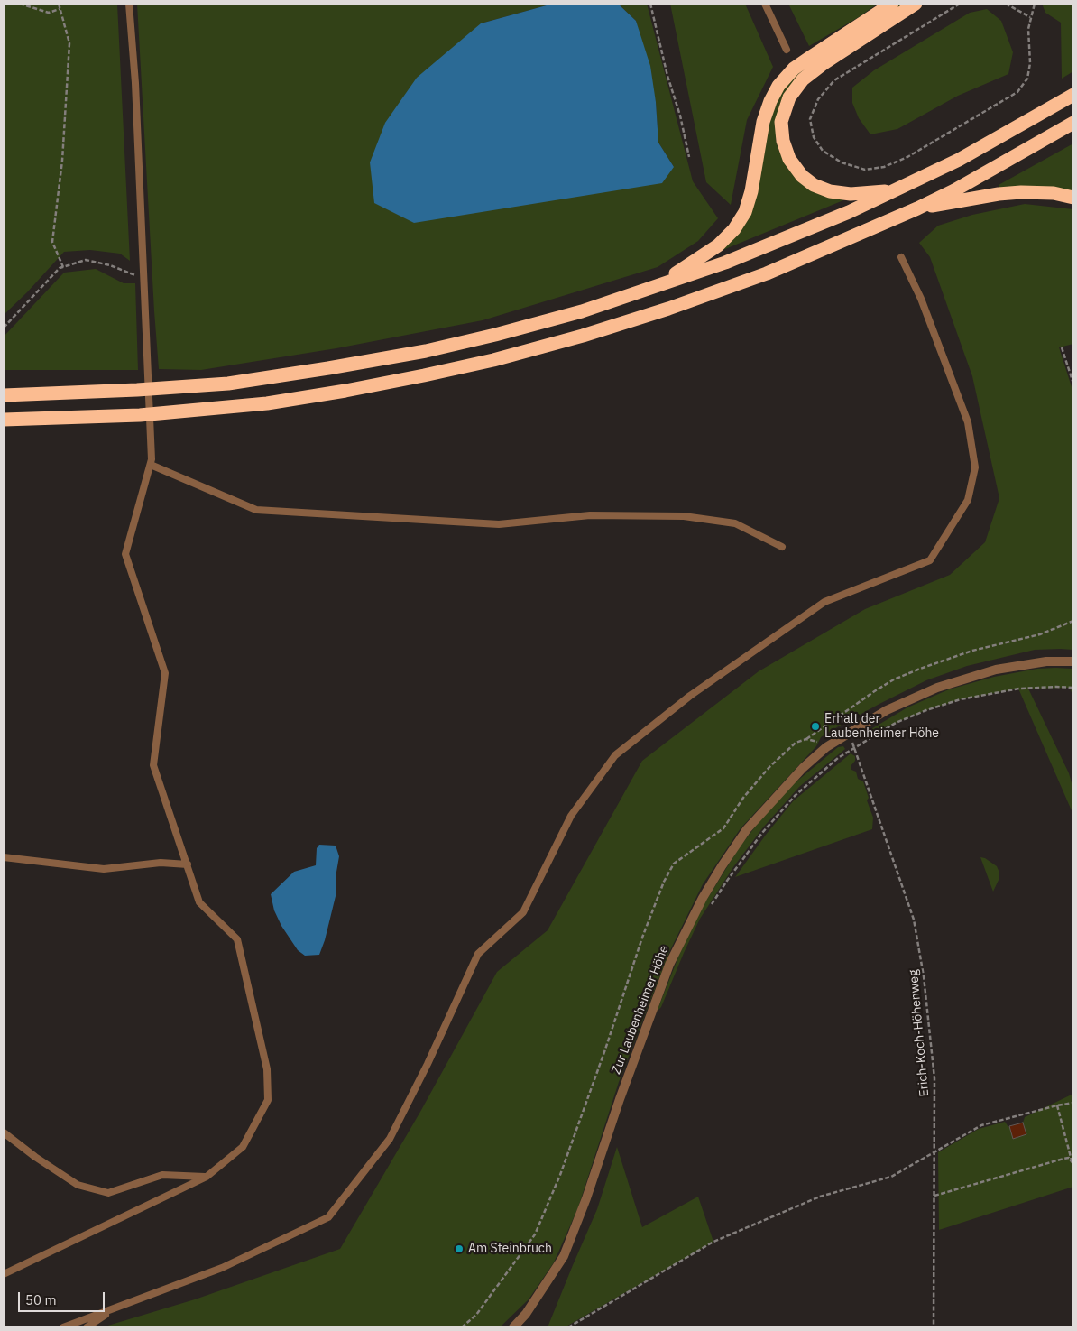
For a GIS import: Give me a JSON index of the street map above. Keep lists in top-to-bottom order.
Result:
{
  "streets": {
    "street": ["Zur Laubenheimer Höhe"],
    "path": ["Erich-Koch-Höhenweg"]
  },
  "places": ["Erhalt der Laubenheimer Höhe", "Am Steinbruch"],
  "scale_bar": "50 m"
}
